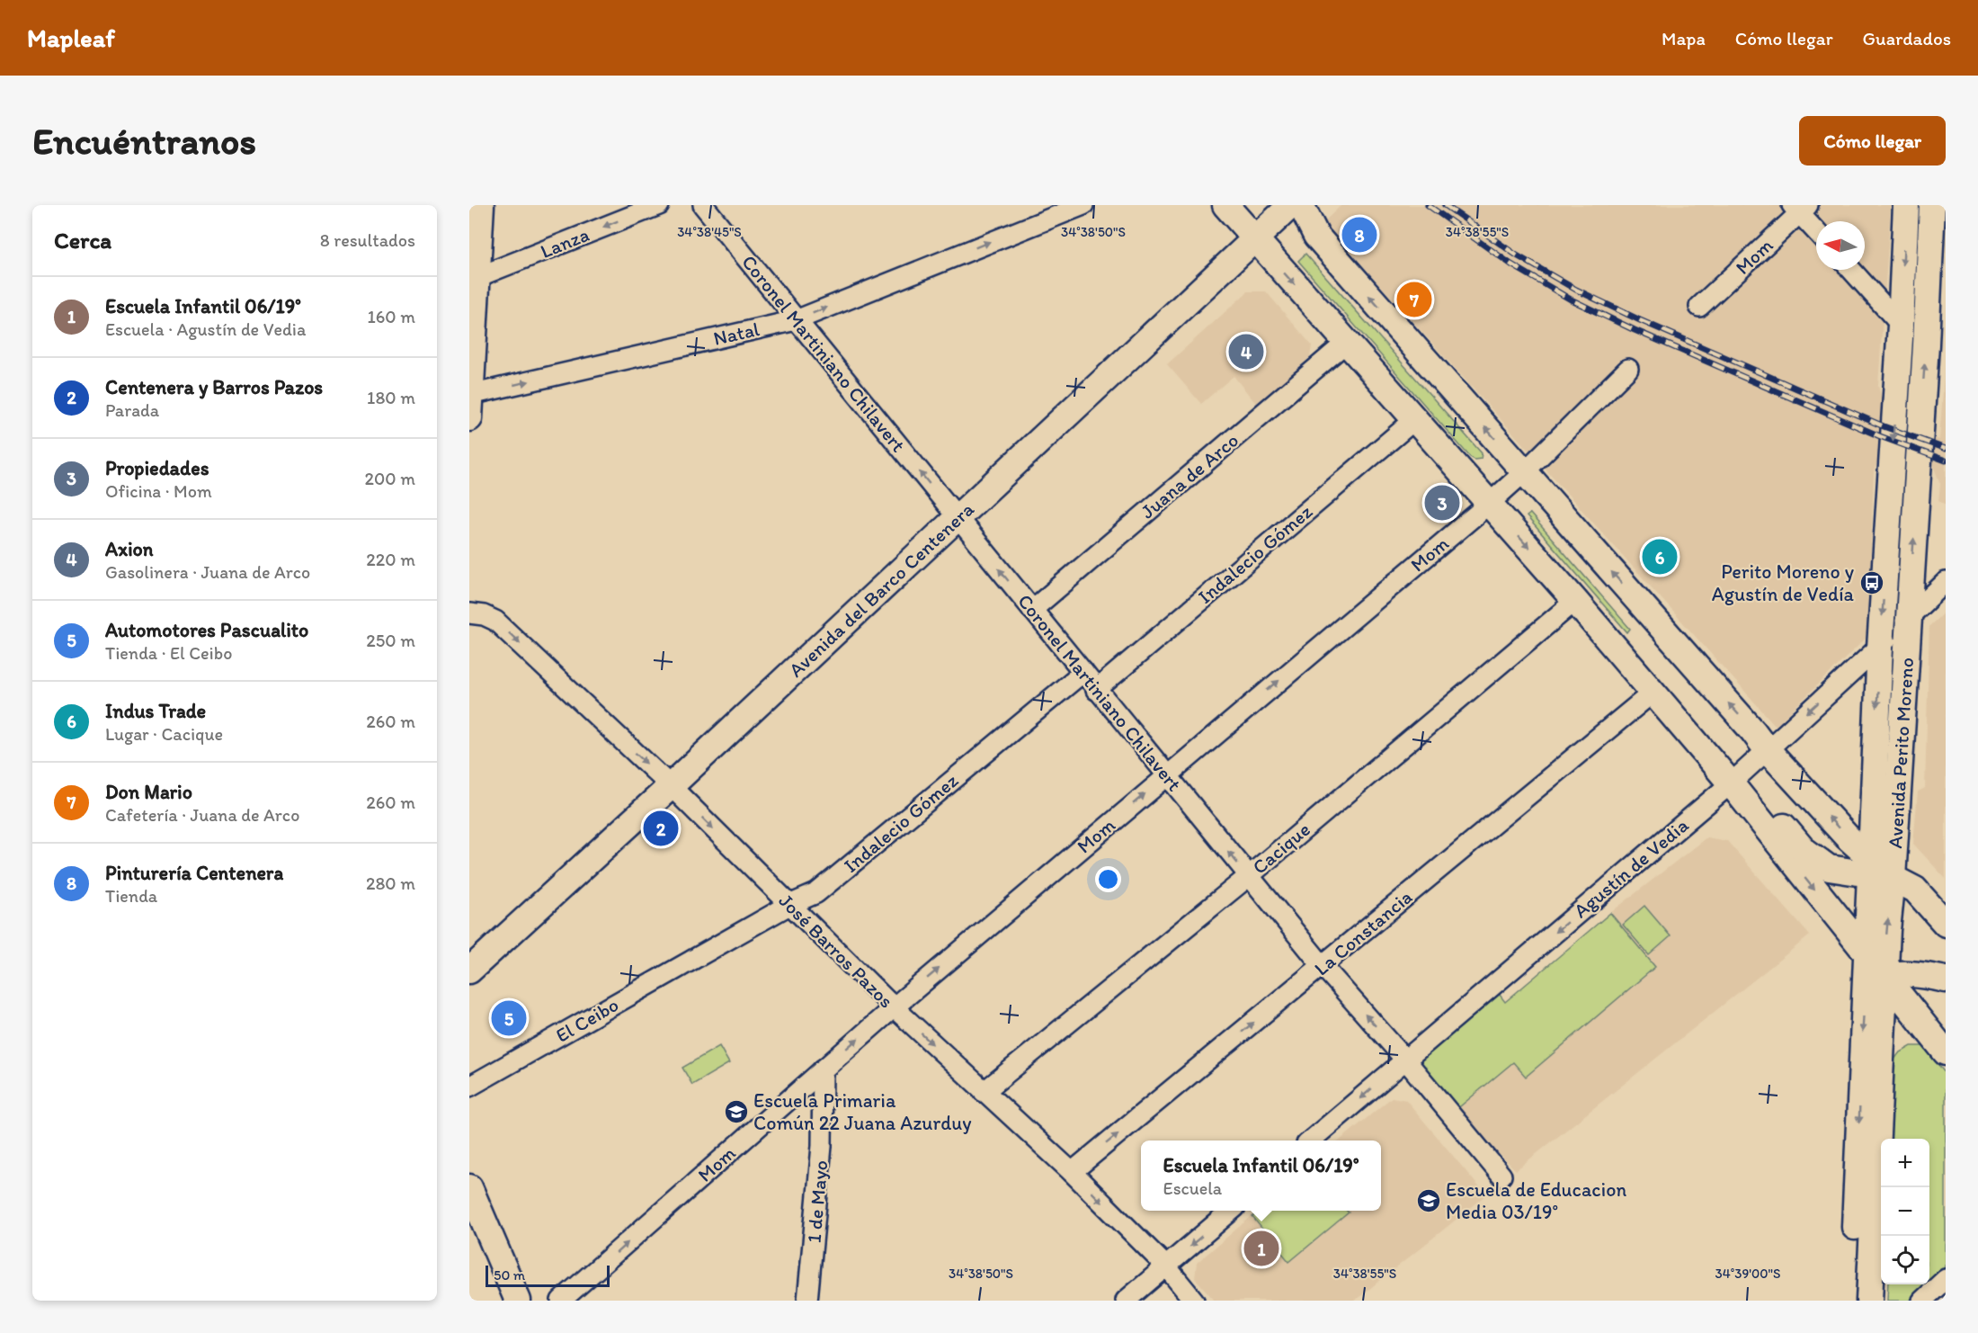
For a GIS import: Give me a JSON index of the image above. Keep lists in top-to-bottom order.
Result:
{
  "streets": {
    "main road": ["Avenida del Barco Centenera", "Avenida Perito Moreno"],
    "street": [
      "Lanza",
      "Mom",
      "Natal",
      "Coronel Martiniano Chilavert",
      "Juana de Arco",
      "Indalecio Gómez",
      "Cacique",
      "Agustín de Vedia",
      "La Constancia",
      "José Barros Pazos",
      "El Ceibo",
      "1 de Mayo"
    ]
  },
  "crossings": [
    ["Mom", "Coronel Martiniano Chilavert"],
    ["Mom", "José Barros Pazos"],
    ["Mom", "1 de Mayo"],
    ["Natal", "Coronel Martiniano Chilavert"],
    ["Coronel Martiniano Chilavert", "Juana de Arco"],
    ["Coronel Martiniano Chilavert", "Indalecio Gómez"],
    ["Coronel Martiniano Chilavert", "Avenida del Barco Centenera"],
    ["Coronel Martiniano Chilavert", "Cacique"],
    ["Coronel Martiniano Chilavert", "Agustín de Vedia"],
    ["Coronel Martiniano Chilavert", "La Constancia"],
    ["Indalecio Gómez", "José Barros Pazos"],
    ["Indalecio Gómez", "El Ceibo"],
    ["Avenida del Barco Centenera", "José Barros Pazos"],
    ["Avenida Perito Moreno", "Agustín de Vedia"],
    ["Cacique", "José Barros Pazos"],
    ["La Constancia", "José Barros Pazos"],
    ["José Barros Pazos", "El Ceibo"]
  ],
  "one_way": [
    "Lanza",
    "Mom",
    "Natal",
    "Coronel Martiniano Chilavert",
    "Agustín de Vedia",
    "José Barros Pazos"
  ],
  "places": {
    "bus stop": ["Perito Moreno y Agustín de Vedía"],
    "school or university": ["Escuela Primaria Común 22 Juana Azurduy", "Escuela de Educacion Media 03/19°"]
  },
  "scale_bar": "50 m",
  "north": "left",
  "page": {
    "header": "Mapleaf",
    "nav": ["Mapa", "Cómo llegar", "Guardados"],
    "buttons": "Cómo llegar",
    "title": "Encuéntranos",
    "heading": ["Cerca", "8 resultados"],
    "pins": [
      "8",
      "7",
      "4",
      "3",
      "6",
      "2",
      "5",
      "1"
    ],
    "list": [
      {
        "mark": "1",
        "name": "Escuela Infantil 06/19°",
        "note": "Escuela · Agustín de Vedia",
        "value": "160 m"
      },
      {
        "mark": "2",
        "name": "Centenera y Barros Pazos",
        "note": "Parada",
        "value": "180 m"
      },
      {
        "mark": "3",
        "name": "Propiedades",
        "note": "Oficina · Mom",
        "value": "200 m"
      },
      {
        "mark": "4",
        "name": "Axion",
        "note": "Gasolinera · Juana de Arco",
        "value": "220 m"
      },
      {
        "mark": "5",
        "name": "Automotores Pascualito",
        "note": "Tienda · El Ceibo",
        "value": "250 m"
      },
      {
        "mark": "6",
        "name": "Indus Trade",
        "note": "Lugar · Cacique",
        "value": "260 m"
      },
      {
        "mark": "7",
        "name": "Don Mario",
        "note": "Cafetería · Juana de Arco",
        "value": "260 m"
      },
      {
        "mark": "8",
        "name": "Pinturería Centenera",
        "note": "Tienda",
        "value": "280 m"
      }
    ],
    "map_buttons": ["+", "−"],
    "popup": ["Escuela Infantil 06/19°", "Escuela"],
    "scale": "50 m"
  },
  "coordinates": [
    "34°38'45\"S",
    "34°38'50\"S",
    "34°38'55\"S",
    "34°39'00\"S"
  ]
}
